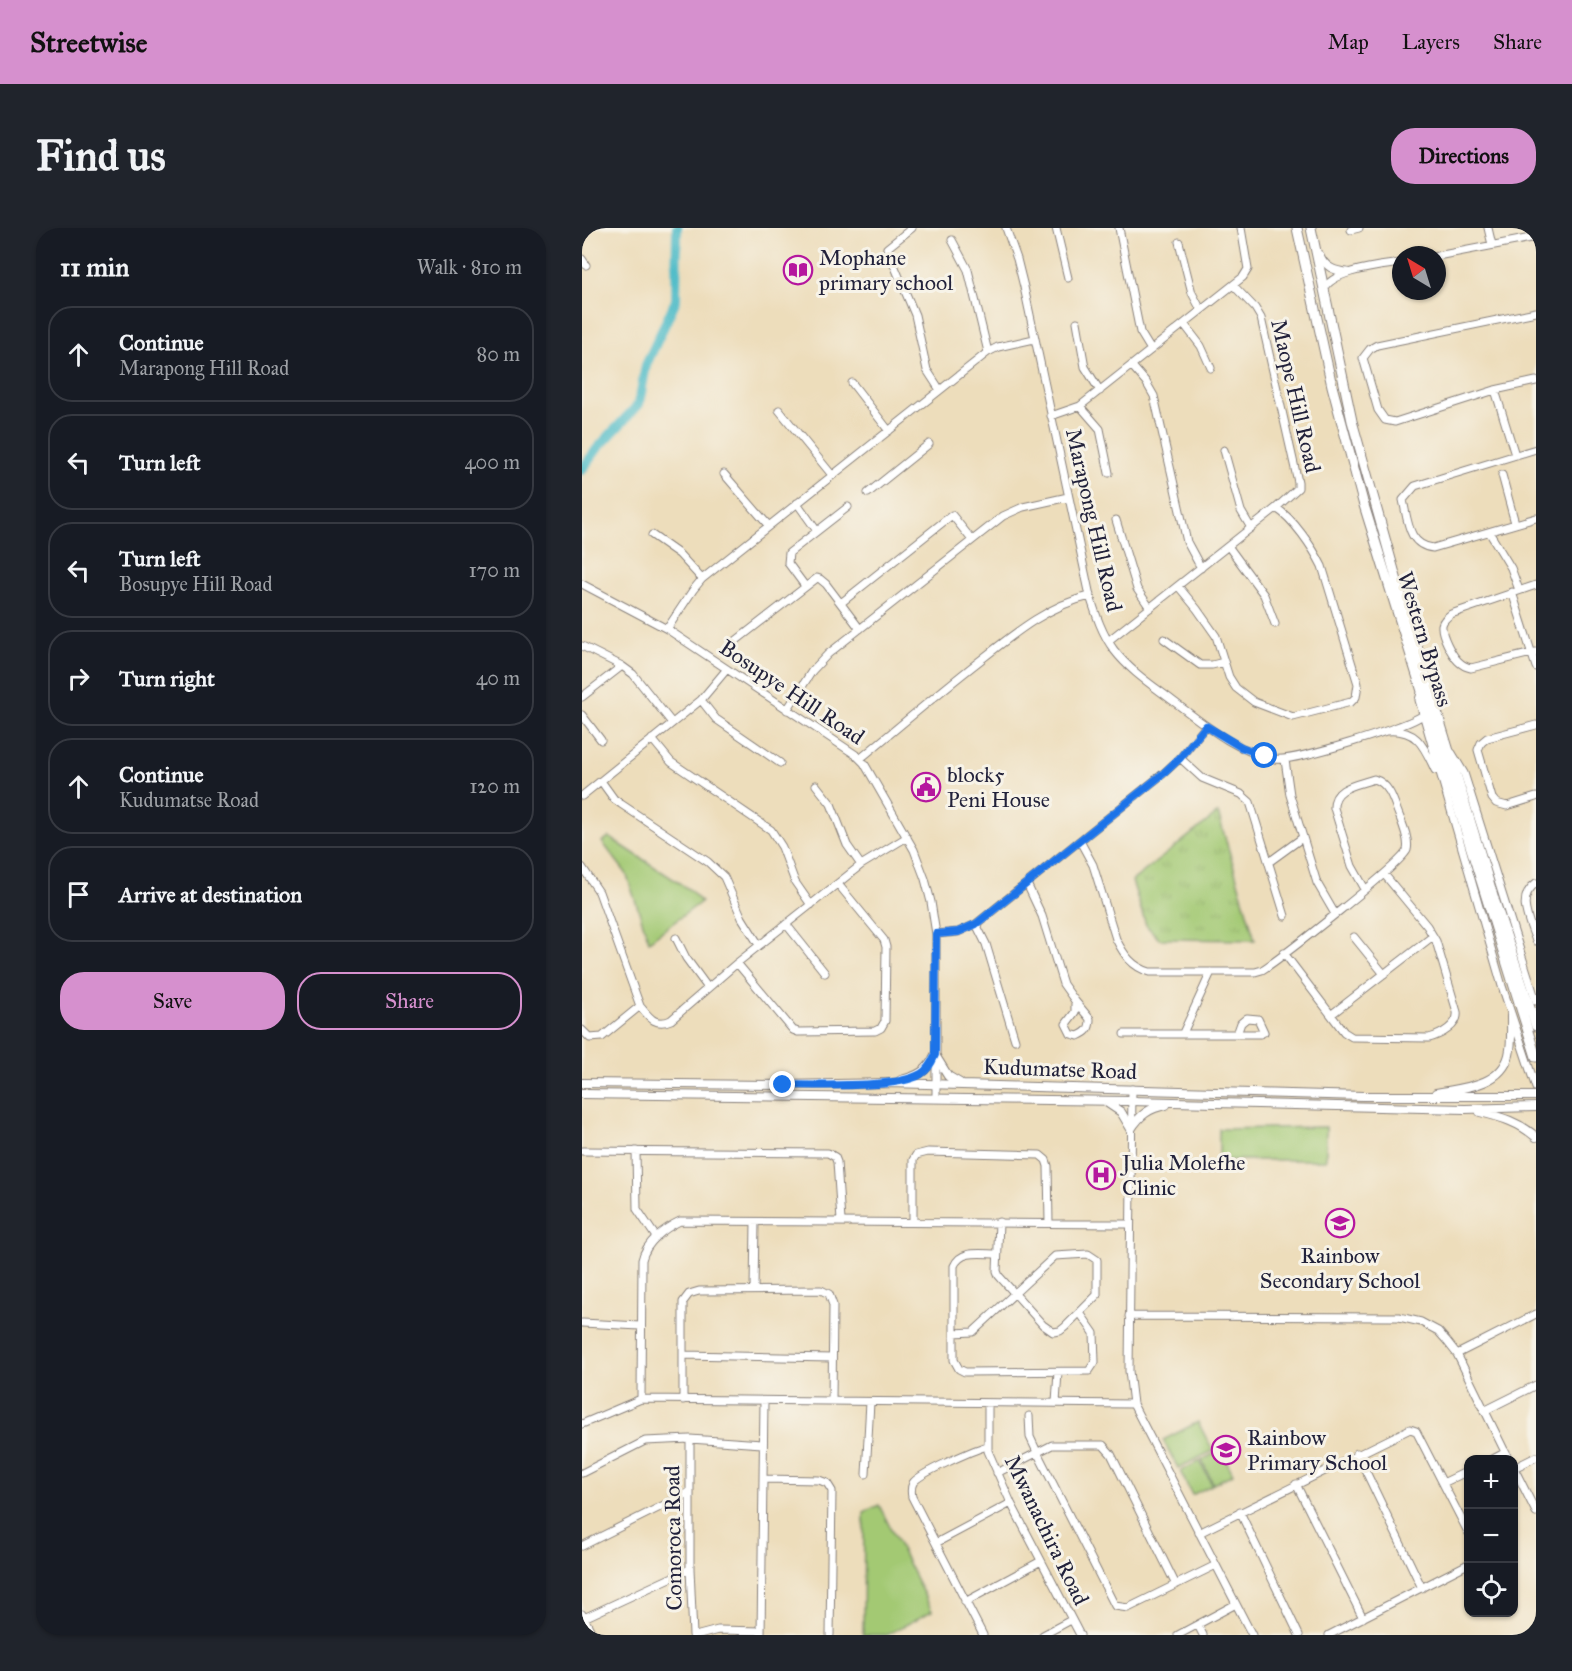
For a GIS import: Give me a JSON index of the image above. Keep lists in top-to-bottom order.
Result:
{
  "streets": {
    "highway": ["Western Bypass"],
    "main road": ["Kudumatse Road"],
    "street": [
      "Maope Hill Road",
      "Marapong Hill Road",
      "Bosupye Hill Road",
      "Mwanachira Road",
      "Comoroca Road"
    ]
  },
  "crossings": [
    ["Bosupye Hill Road", "Kudumatse Road"]
  ],
  "places": {
    "library": ["Mophane primary school"],
    "public building": ["block5 Peni House"],
    "hospital": ["Julia Molefhe Clinic"],
    "school or university": ["Rainbow Secondary School", "Rainbow Primary School"]
  },
  "north": "top left",
  "page": {
    "header": "Streetwise",
    "nav": ["Map", "Layers", "Share"],
    "buttons": [
      "Directions",
      ["Save", "Share"]
    ],
    "title": "Find us",
    "heading": ["11 min", "Walk · 810 m"],
    "list": [
      ["Continue", "Marapong Hill Road", "80 m"],
      ["Turn left", "400 m"],
      ["Turn left", "Bosupye Hill Road", "170 m"],
      ["Turn right", "40 m"],
      ["Continue", "Kudumatse Road", "120 m"],
      "Arrive at destination"
    ],
    "map_buttons": ["+", "−"]
  }
}
